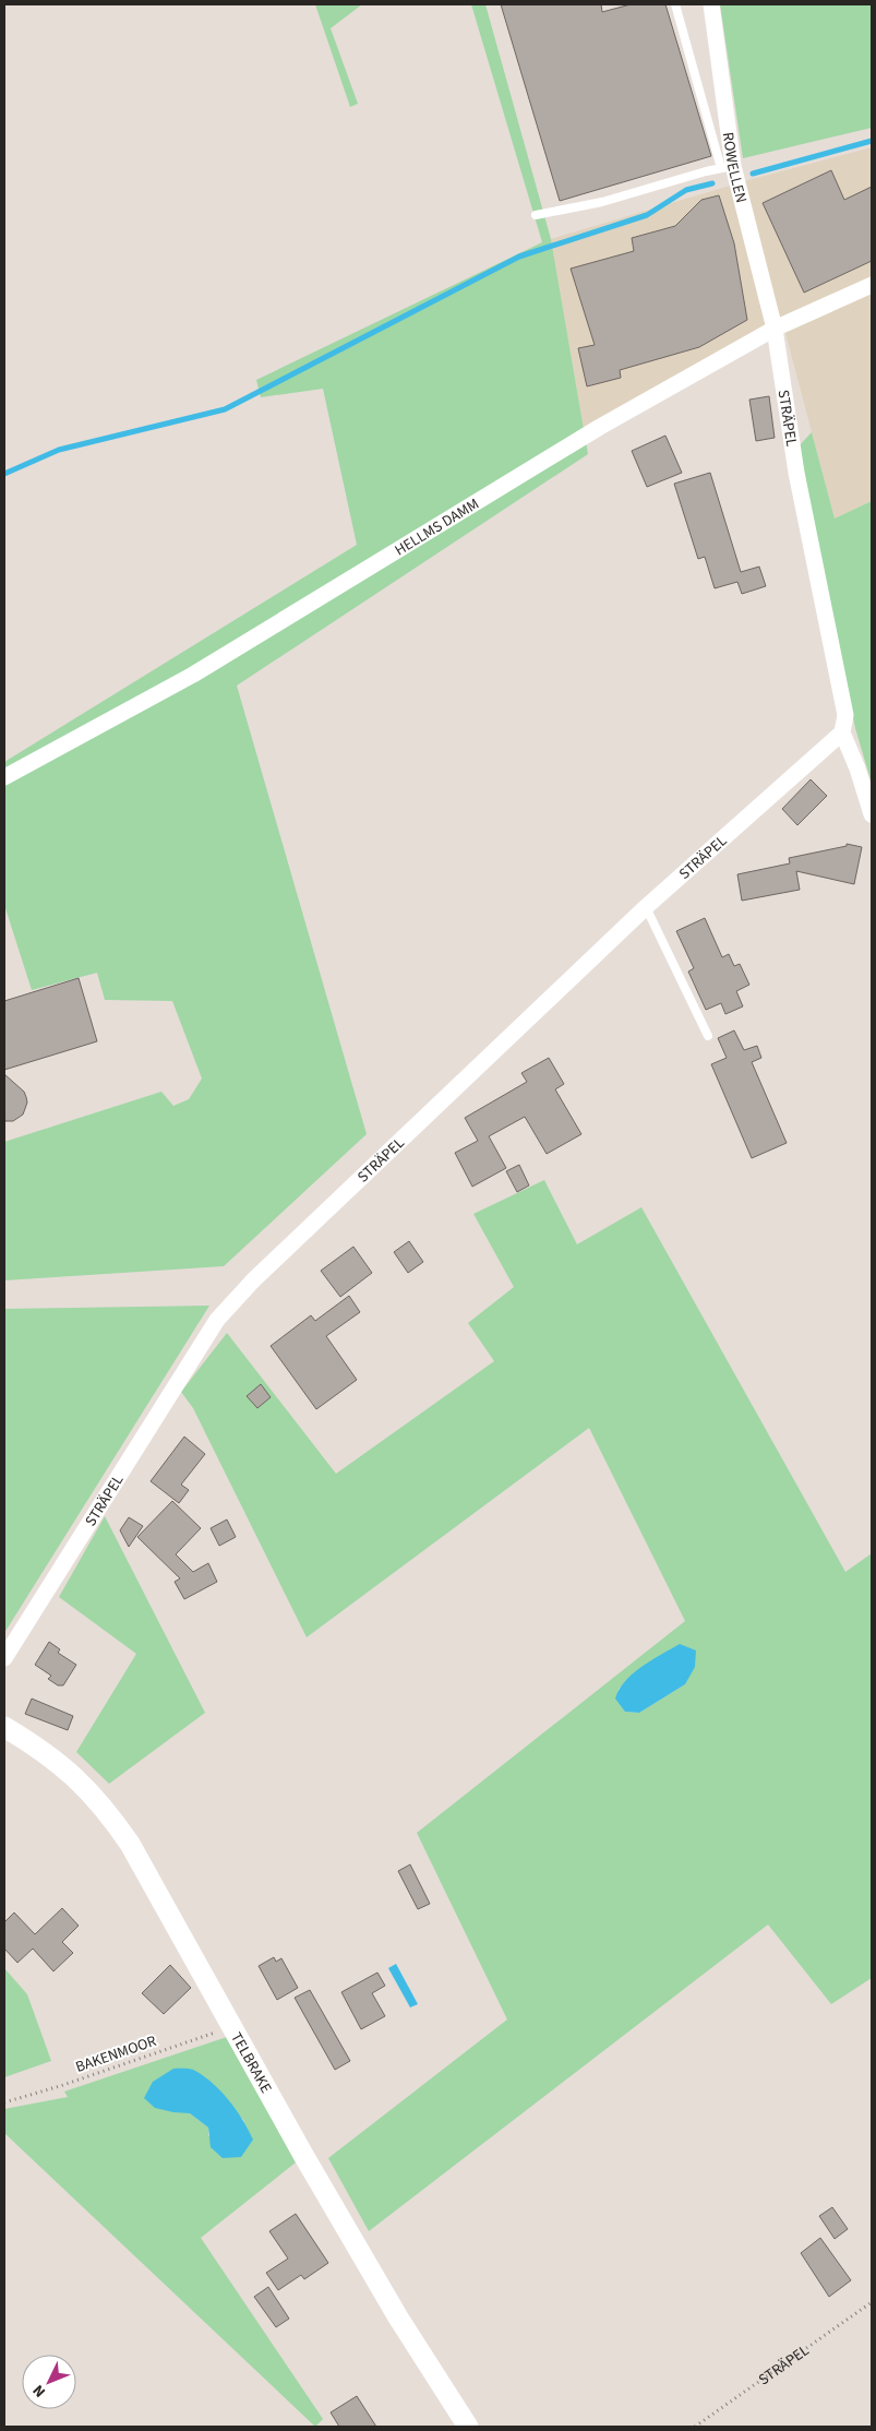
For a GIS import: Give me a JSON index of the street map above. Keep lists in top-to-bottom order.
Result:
{
  "streets": {
    "street": [
      "ROWELLEN",
      "STRÄPEL",
      "HELLMS DAMM",
      "TELBRAKE"
    ],
    "path": ["BAKENMOOR"]
  },
  "crossings": [
    ["ROWELLEN", "STRÄPEL"],
    ["ROWELLEN", "HELLMS DAMM"],
    ["STRÄPEL", "HELLMS DAMM"],
    ["BAKENMOOR", "TELBRAKE"]
  ],
  "north": "bottom left"
}
